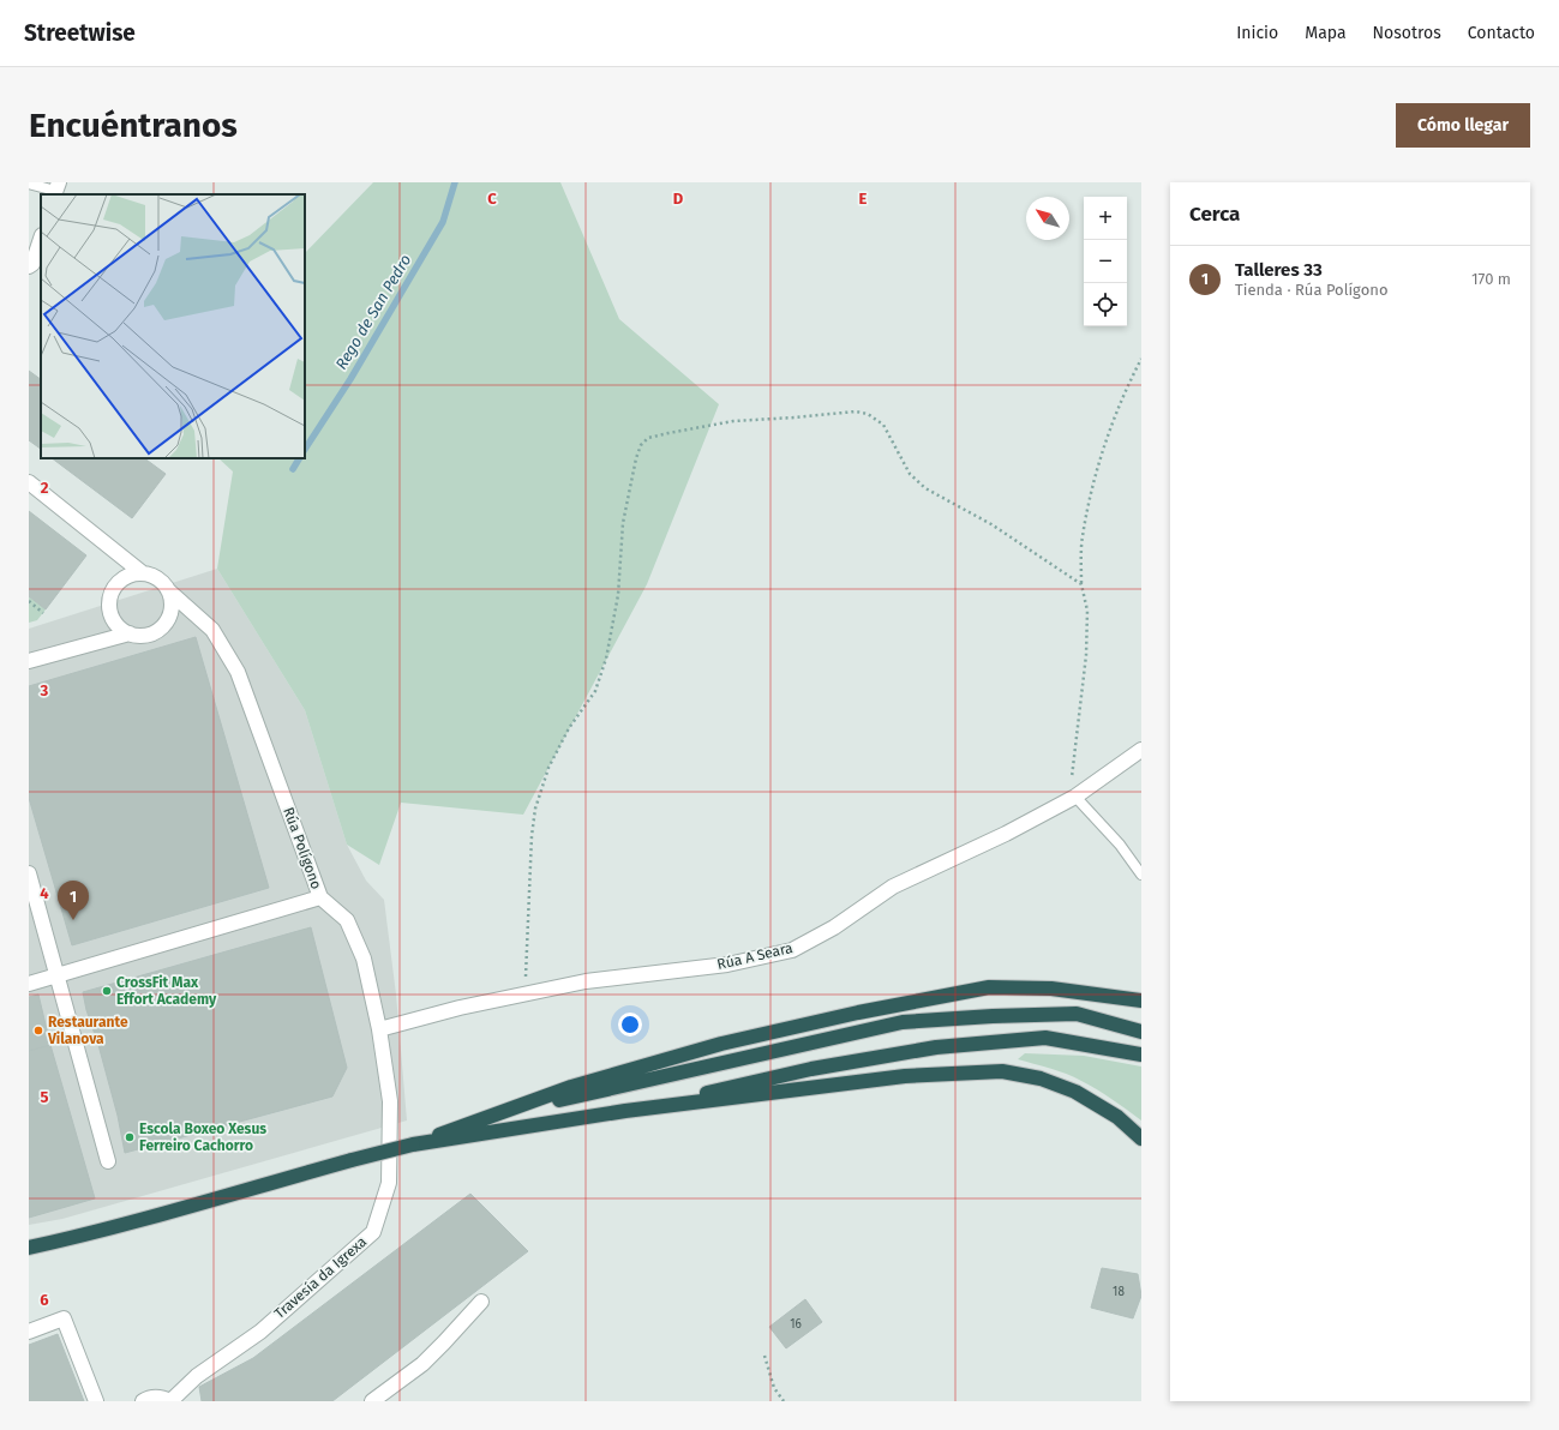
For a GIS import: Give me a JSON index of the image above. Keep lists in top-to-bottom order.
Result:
{
  "streets": {
    "street": ["Rúa Polígono", "Rúa A Seara", "Travesía da Igrexa"]
  },
  "crossings": [
    ["Rúa Polígono", "Travesía da Igrexa"],
    ["Rúa A Seara", "Travesía da Igrexa"]
  ],
  "water": ["Rego de San Pedro"],
  "places": ["CrossFit Max Effort Academy", "Restaurante Vilanova", "Escola Boxeo Xesus Ferreiro Cachorro"],
  "house_numbers": ["18", "16"],
  "north": "top left",
  "page": {
    "header": "Streetwise",
    "nav": [
      "Inicio",
      "Mapa",
      "Nosotros",
      "Contacto"
    ],
    "buttons": "Cómo llegar",
    "title": "Encuéntranos",
    "heading": "Cerca",
    "map_buttons": ["+", "−"],
    "list": [
      {
        "mark": "1",
        "name": "Talleres 33",
        "note": "Tienda · Rúa Polígono",
        "value": "170 m"
      }
    ],
    "pins": "1"
  },
  "grid": {
    "columns": ["C", "D", "E"],
    "rows": [
      "2",
      "3",
      "4",
      "5",
      "6"
    ]
  }
}
